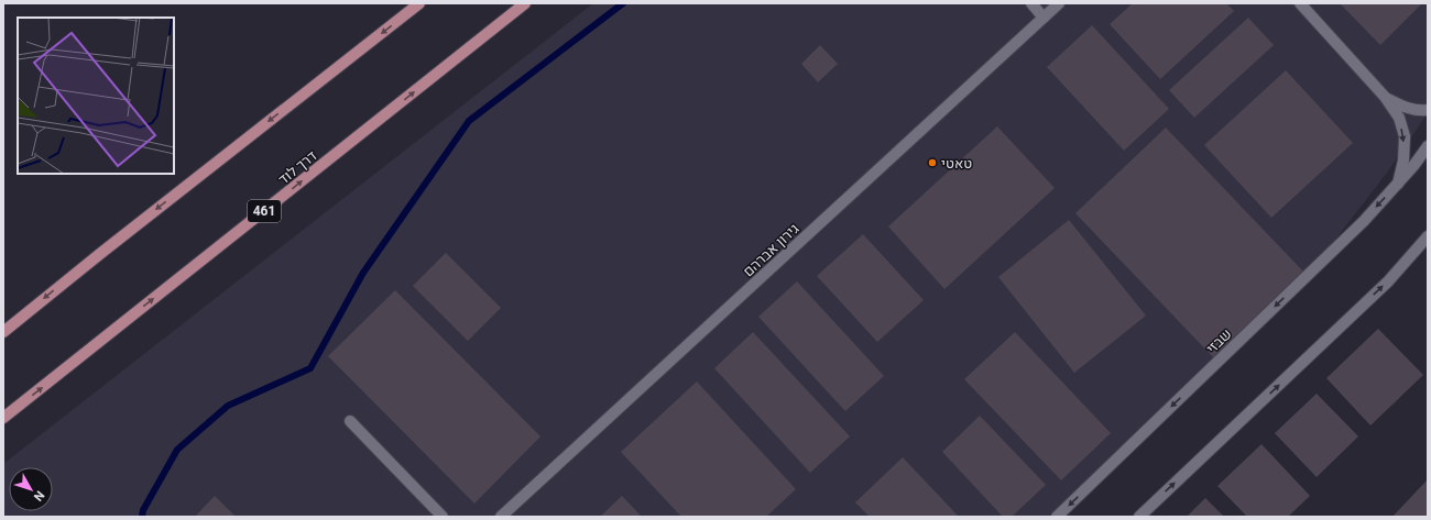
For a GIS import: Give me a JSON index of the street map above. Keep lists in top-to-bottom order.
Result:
{
  "streets": {
    "main road": ["דרך לוד", "461"],
    "street": ["גירון אברהם", "שבזי"]
  },
  "places": ["טאטי"],
  "north": "bottom right"
}
